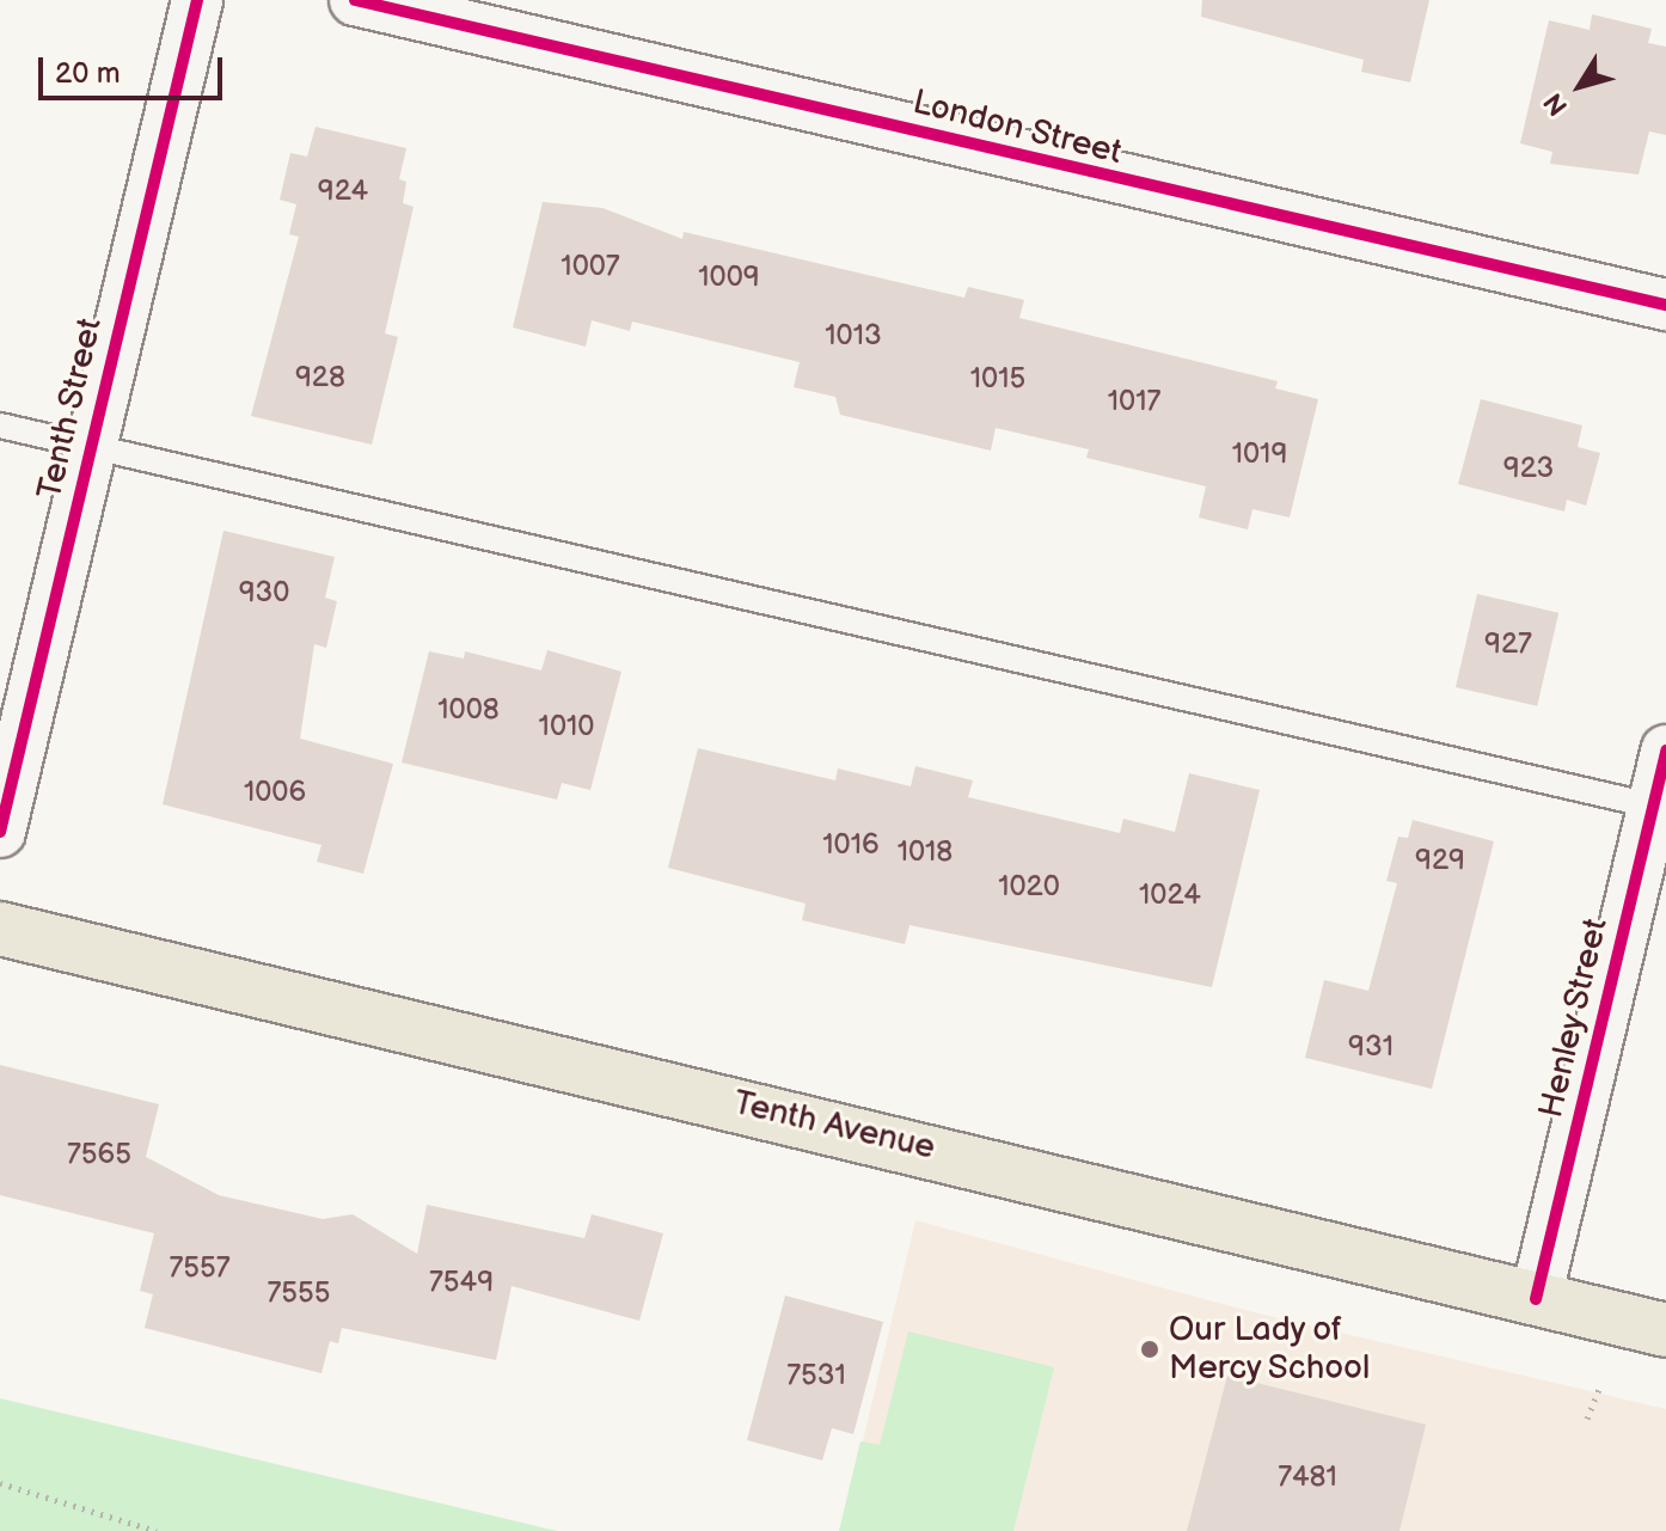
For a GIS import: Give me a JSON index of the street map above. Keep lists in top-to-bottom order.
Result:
{
  "streets": {
    "main road": ["Tenth Avenue"],
    "street": ["London Street", "Tenth Street", "Henley Street"]
  },
  "crossings": [
    ["Henley Street", "Tenth Avenue"]
  ],
  "places": ["Our Lady of Mercy School"],
  "house_numbers": [
    "924",
    "1007",
    "1009",
    "1013",
    "928",
    "1015",
    "1017",
    "1019",
    "923",
    "930",
    "927",
    "1008",
    "1010",
    "1006",
    "1016",
    "1018",
    "929",
    "1020",
    "1024",
    "931",
    "7565",
    "7557",
    "7549",
    "7555",
    "7531",
    "7481"
  ],
  "scale_bar": "20 m",
  "north": "bottom left"
}
